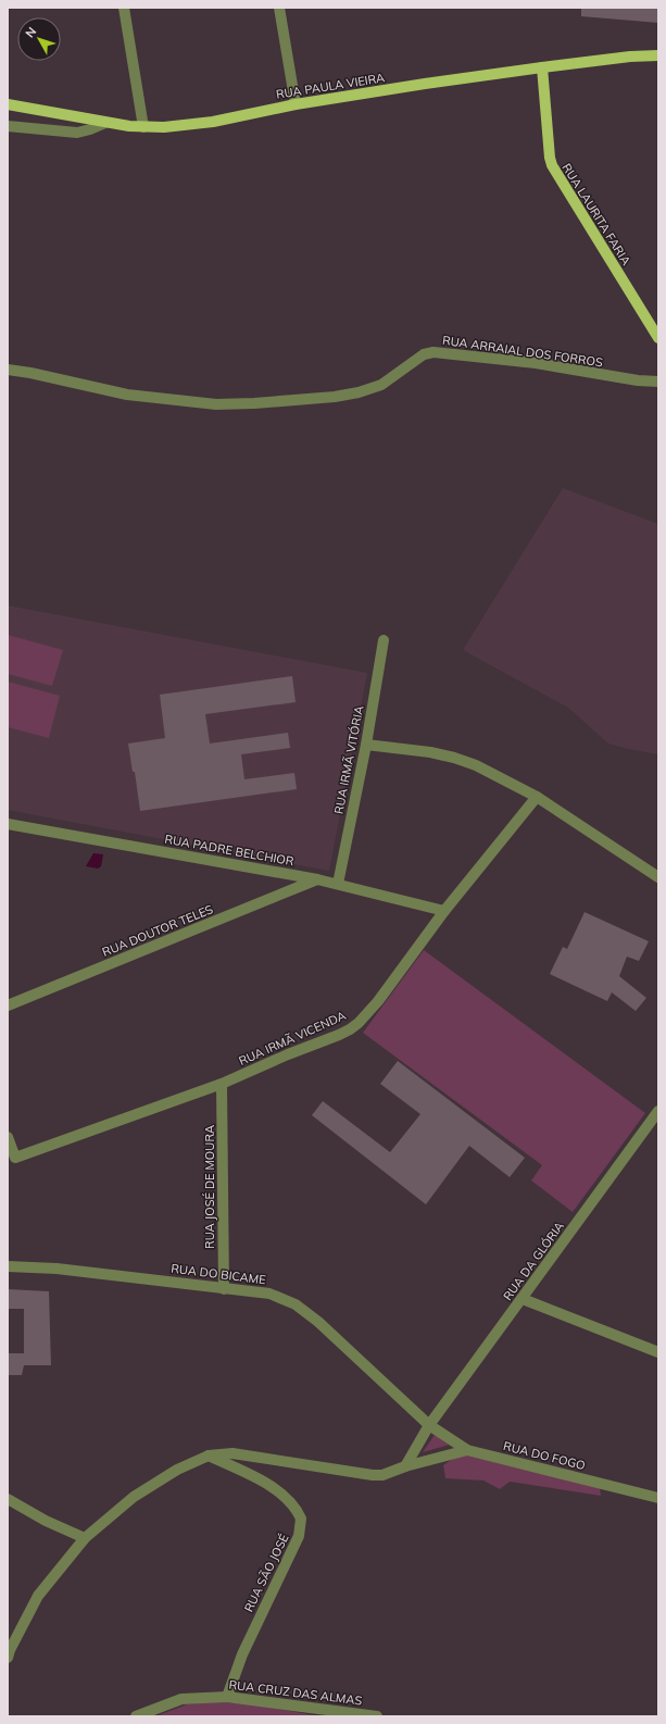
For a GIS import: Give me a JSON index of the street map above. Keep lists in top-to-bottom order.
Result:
{
  "streets": {
    "main road": ["RUA PAULA VIEIRA", "RUA LAURITA FARIA"],
    "street": [
      "RUA ARRAIAL DOS FORROS",
      "RUA IRMÃ VITÓRIA",
      "RUA PADRE BELCHIOR",
      "RUA DOUTOR TELES",
      "RUA IRMÃ VICENDA",
      "RUA JOSÉ DE MOURA",
      "RUA DA GLÓRIA",
      "RUA DO BICAME",
      "RUA DO FOGO",
      "RUA SÃO JOSÉ",
      "RUA CRUZ DAS ALMAS"
    ]
  },
  "crossings": [
    ["RUA PAULA VIEIRA", "RUA LAURITA FARIA"],
    ["RUA IRMÃ VITÓRIA", "RUA PADRE BELCHIOR"],
    ["RUA PADRE BELCHIOR", "RUA DOUTOR TELES"],
    ["RUA PADRE BELCHIOR", "RUA IRMÃ VICENDA"],
    ["RUA IRMÃ VICENDA", "RUA JOSÉ DE MOURA"],
    ["RUA JOSÉ DE MOURA", "RUA DO BICAME"],
    ["RUA DA GLÓRIA", "RUA DO BICAME"],
    ["RUA DA GLÓRIA", "RUA DO FOGO"],
    ["RUA DO BICAME", "RUA DO FOGO"],
    ["RUA SÃO JOSÉ", "RUA CRUZ DAS ALMAS"]
  ],
  "north": "top left"
}
